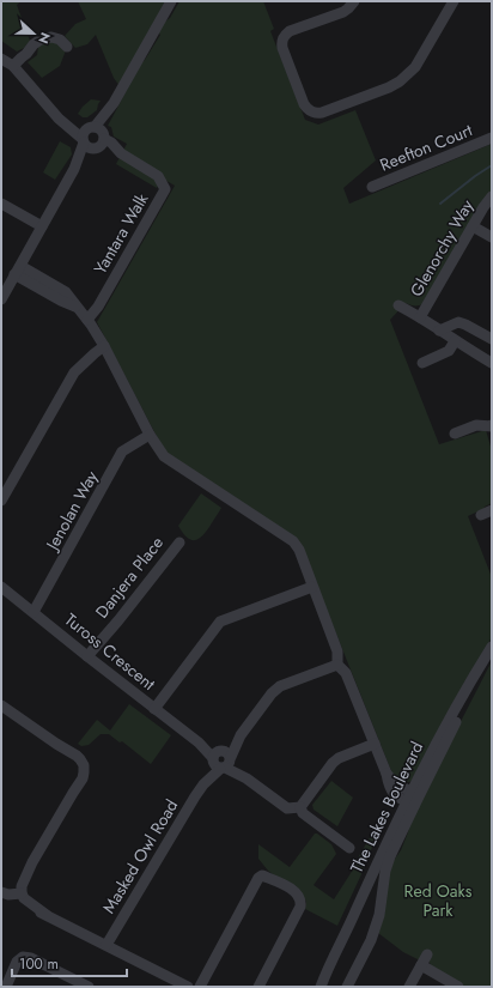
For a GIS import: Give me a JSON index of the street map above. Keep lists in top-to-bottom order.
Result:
{
  "streets": {
    "street": [
      "Reefton Court",
      "Yantara Walk",
      "Glenorchy Way",
      "Jenolan Way",
      "Danjera Place",
      "Tuross Crescent",
      "The Lakes Boulevard",
      "Masked Owl Road"
    ]
  },
  "crossings": [
    ["Jenolan Way", "Tuross Crescent"],
    ["Danjera Place", "Tuross Crescent"],
    ["Tuross Crescent", "Masked Owl Road"]
  ],
  "parks": ["Red Oaks Park"],
  "scale_bar": "100 m",
  "north": "right"
}
